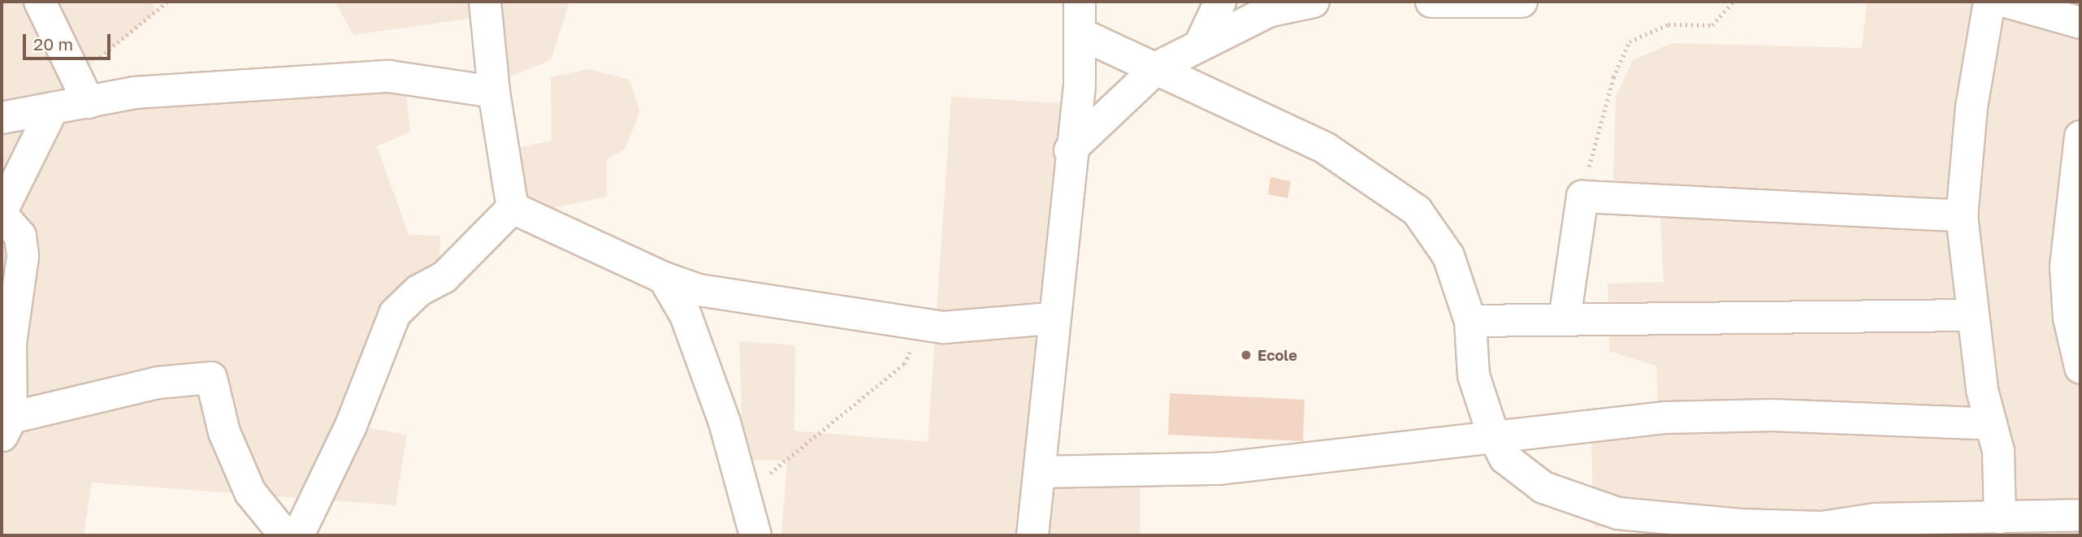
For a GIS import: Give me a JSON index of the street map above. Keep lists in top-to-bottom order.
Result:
{
  "places": ["Ecole"],
  "scale_bar": "20 m"
}
